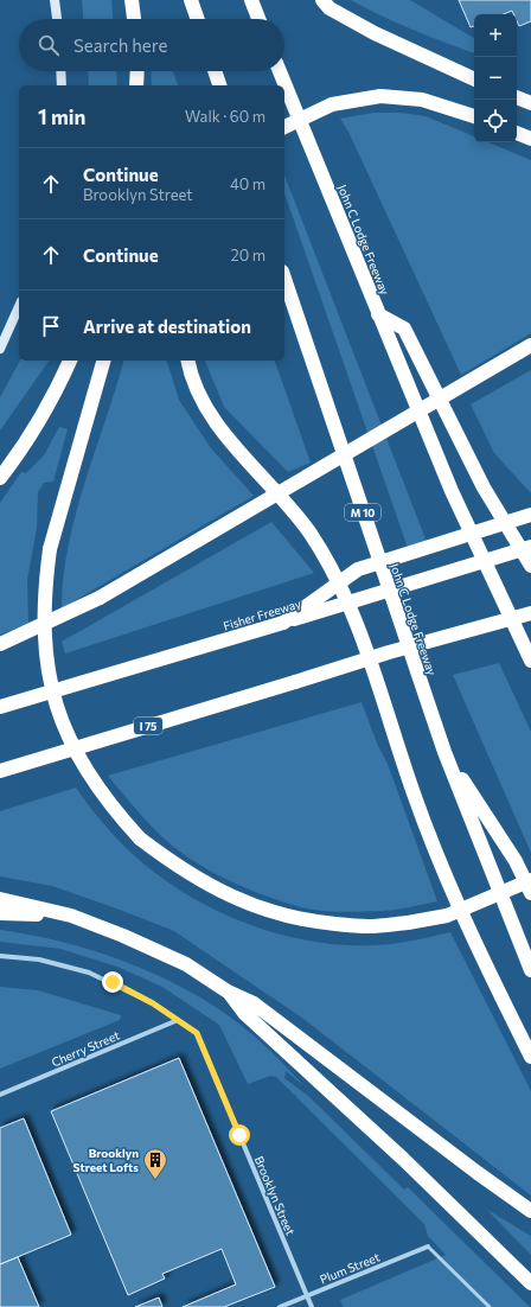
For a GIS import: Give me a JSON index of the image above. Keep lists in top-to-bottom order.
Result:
{
  "streets": {
    "highway": [
      "John C Lodge Freeway",
      "M 10",
      "Fisher Freeway",
      "I 75"
    ],
    "street": ["Cherry Street", "Brooklyn Street", "Plum Street"]
  },
  "crossings": [
    ["Cherry Street", "Brooklyn Street"],
    ["Brooklyn Street", "Plum Street"]
  ],
  "places": {
    "building": ["Brooklyn Street Lofts"]
  },
  "page": {
    "map_buttons": ["+", "−"],
    "search": "Search here",
    "heading": ["1 min", "Walk · 60 m"],
    "list": [
      ["Continue", "Brooklyn Street", "40 m"],
      ["Continue", "20 m"],
      "Arrive at destination"
    ]
  }
}
